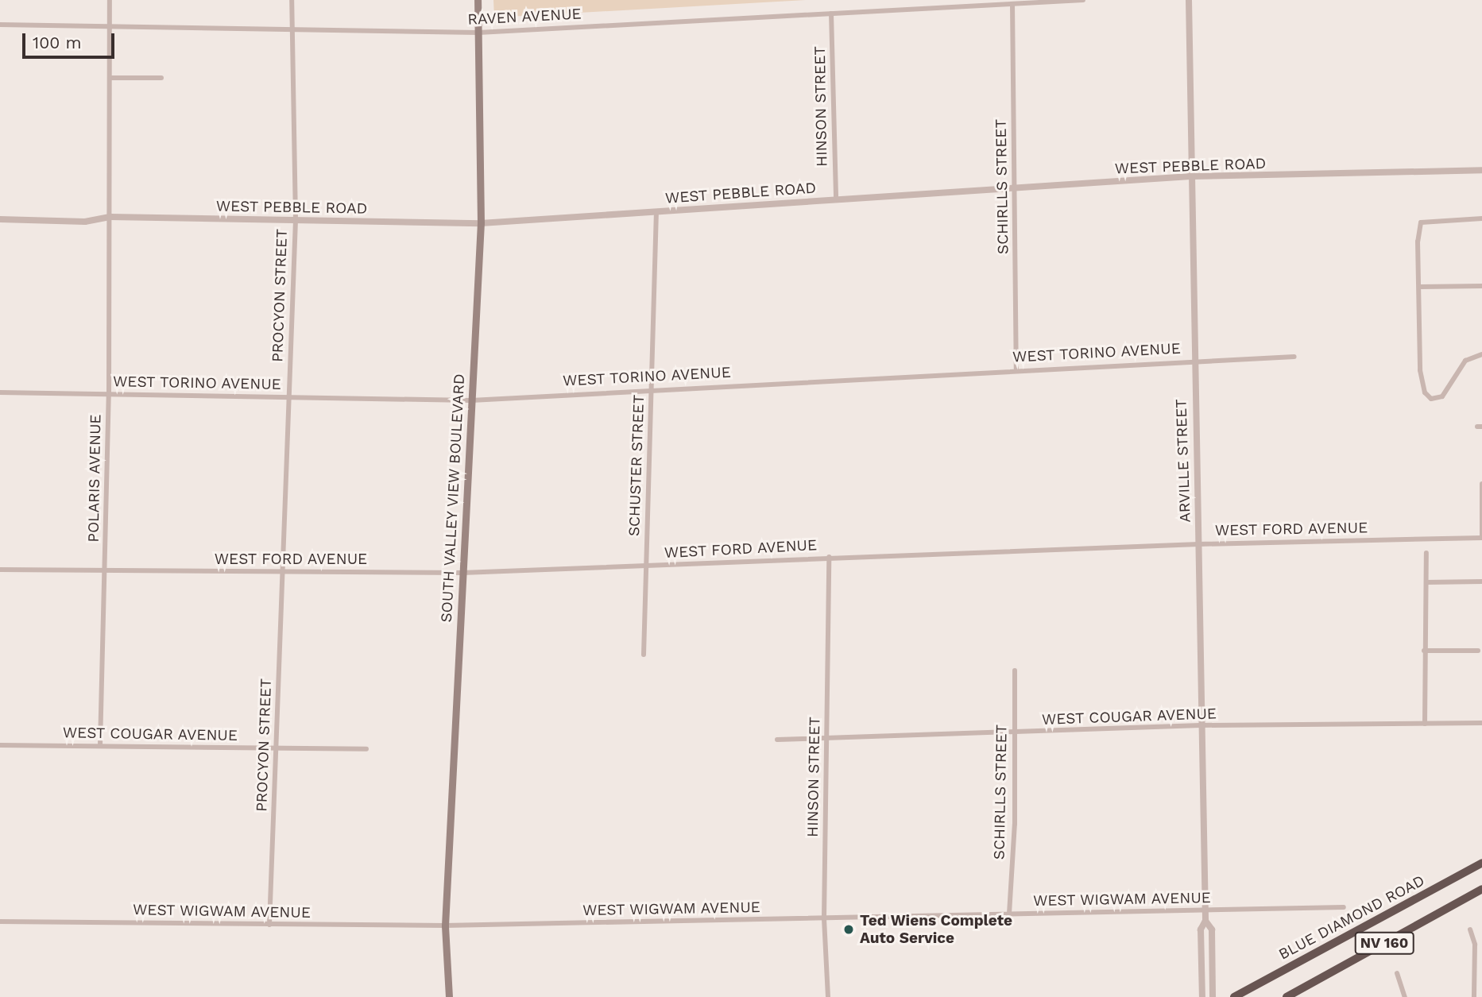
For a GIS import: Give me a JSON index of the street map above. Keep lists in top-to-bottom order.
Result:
{
  "streets": {
    "highway": ["BLUE DIAMOND ROAD", "NV 160"],
    "main road": ["SOUTH VALLEY VIEW BOULEVARD"],
    "street": [
      "RAVEN AVENUE",
      "HINSON STREET",
      "WEST PEBBLE ROAD",
      "SCHIRLLS STREET",
      "PROCYON STREET",
      "WEST TORINO AVENUE",
      "ARVILLE STREET",
      "SCHUSTER STREET",
      "POLARIS AVENUE",
      "WEST FORD AVENUE",
      "WEST COUGAR AVENUE",
      "WEST WIGWAM AVENUE"
    ]
  },
  "crossings": [
    ["RAVEN AVENUE", "HINSON STREET"],
    ["RAVEN AVENUE", "SCHIRLLS STREET"],
    ["RAVEN AVENUE", "PROCYON STREET"],
    ["RAVEN AVENUE", "POLARIS AVENUE"],
    ["RAVEN AVENUE", "SOUTH VALLEY VIEW BOULEVARD"],
    ["HINSON STREET", "WEST PEBBLE ROAD"],
    ["HINSON STREET", "WEST FORD AVENUE"],
    ["HINSON STREET", "WEST COUGAR AVENUE"],
    ["HINSON STREET", "WEST WIGWAM AVENUE"],
    ["WEST PEBBLE ROAD", "SCHIRLLS STREET"],
    ["WEST PEBBLE ROAD", "PROCYON STREET"],
    ["WEST PEBBLE ROAD", "ARVILLE STREET"],
    ["WEST PEBBLE ROAD", "SCHUSTER STREET"],
    ["WEST PEBBLE ROAD", "POLARIS AVENUE"],
    ["WEST PEBBLE ROAD", "SOUTH VALLEY VIEW BOULEVARD"],
    ["SCHIRLLS STREET", "WEST TORINO AVENUE"],
    ["SCHIRLLS STREET", "WEST COUGAR AVENUE"],
    ["SCHIRLLS STREET", "WEST WIGWAM AVENUE"],
    ["PROCYON STREET", "WEST TORINO AVENUE"],
    ["PROCYON STREET", "WEST FORD AVENUE"],
    ["PROCYON STREET", "WEST COUGAR AVENUE"],
    ["PROCYON STREET", "WEST WIGWAM AVENUE"],
    ["WEST TORINO AVENUE", "ARVILLE STREET"],
    ["WEST TORINO AVENUE", "SCHUSTER STREET"],
    ["WEST TORINO AVENUE", "POLARIS AVENUE"],
    ["WEST TORINO AVENUE", "SOUTH VALLEY VIEW BOULEVARD"],
    ["ARVILLE STREET", "WEST FORD AVENUE"],
    ["ARVILLE STREET", "WEST COUGAR AVENUE"],
    ["ARVILLE STREET", "WEST WIGWAM AVENUE"],
    ["SCHUSTER STREET", "WEST FORD AVENUE"],
    ["POLARIS AVENUE", "WEST FORD AVENUE"],
    ["POLARIS AVENUE", "WEST COUGAR AVENUE"],
    ["SOUTH VALLEY VIEW BOULEVARD", "WEST FORD AVENUE"],
    ["SOUTH VALLEY VIEW BOULEVARD", "WEST WIGWAM AVENUE"]
  ],
  "places": ["Ted Wiens Complete Auto Service"],
  "scale_bar": "100 m"
}
